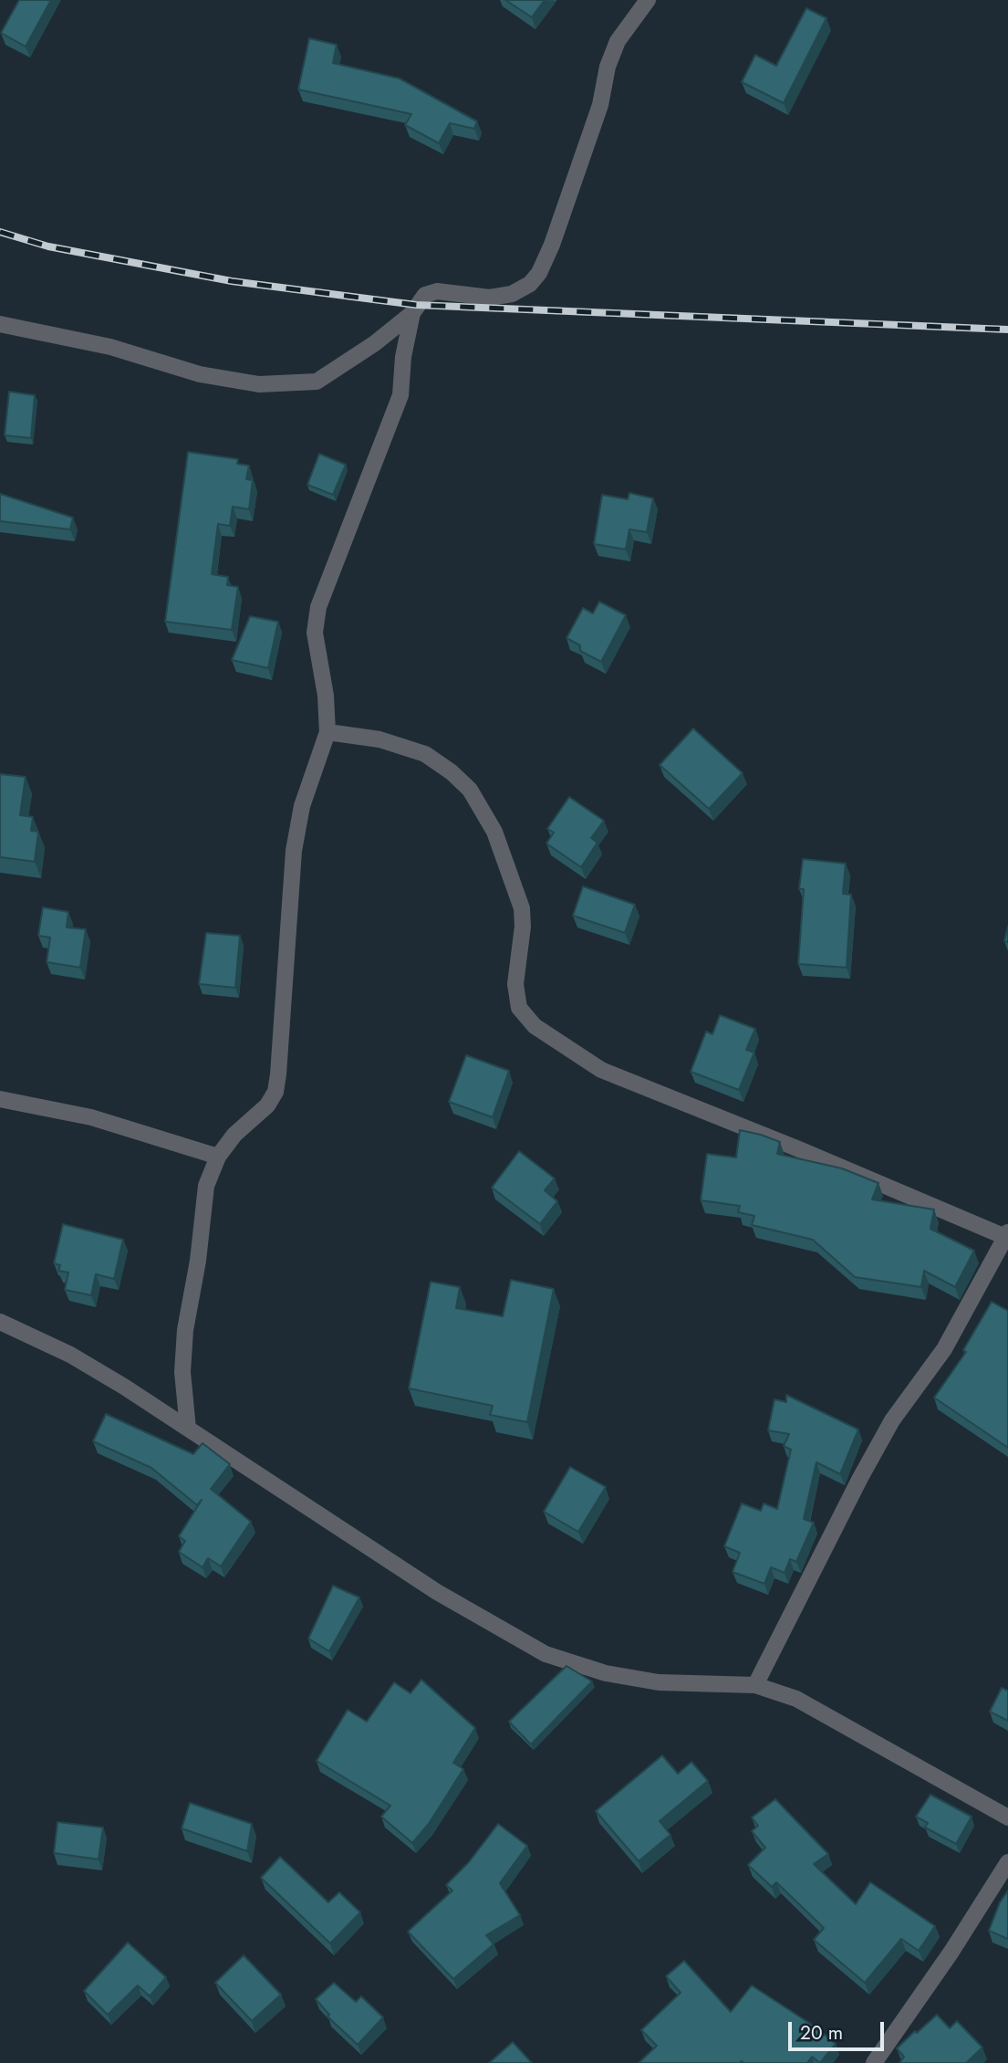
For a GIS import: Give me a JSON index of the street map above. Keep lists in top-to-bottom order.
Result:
{
  "scale_bar": "20 m"
}
